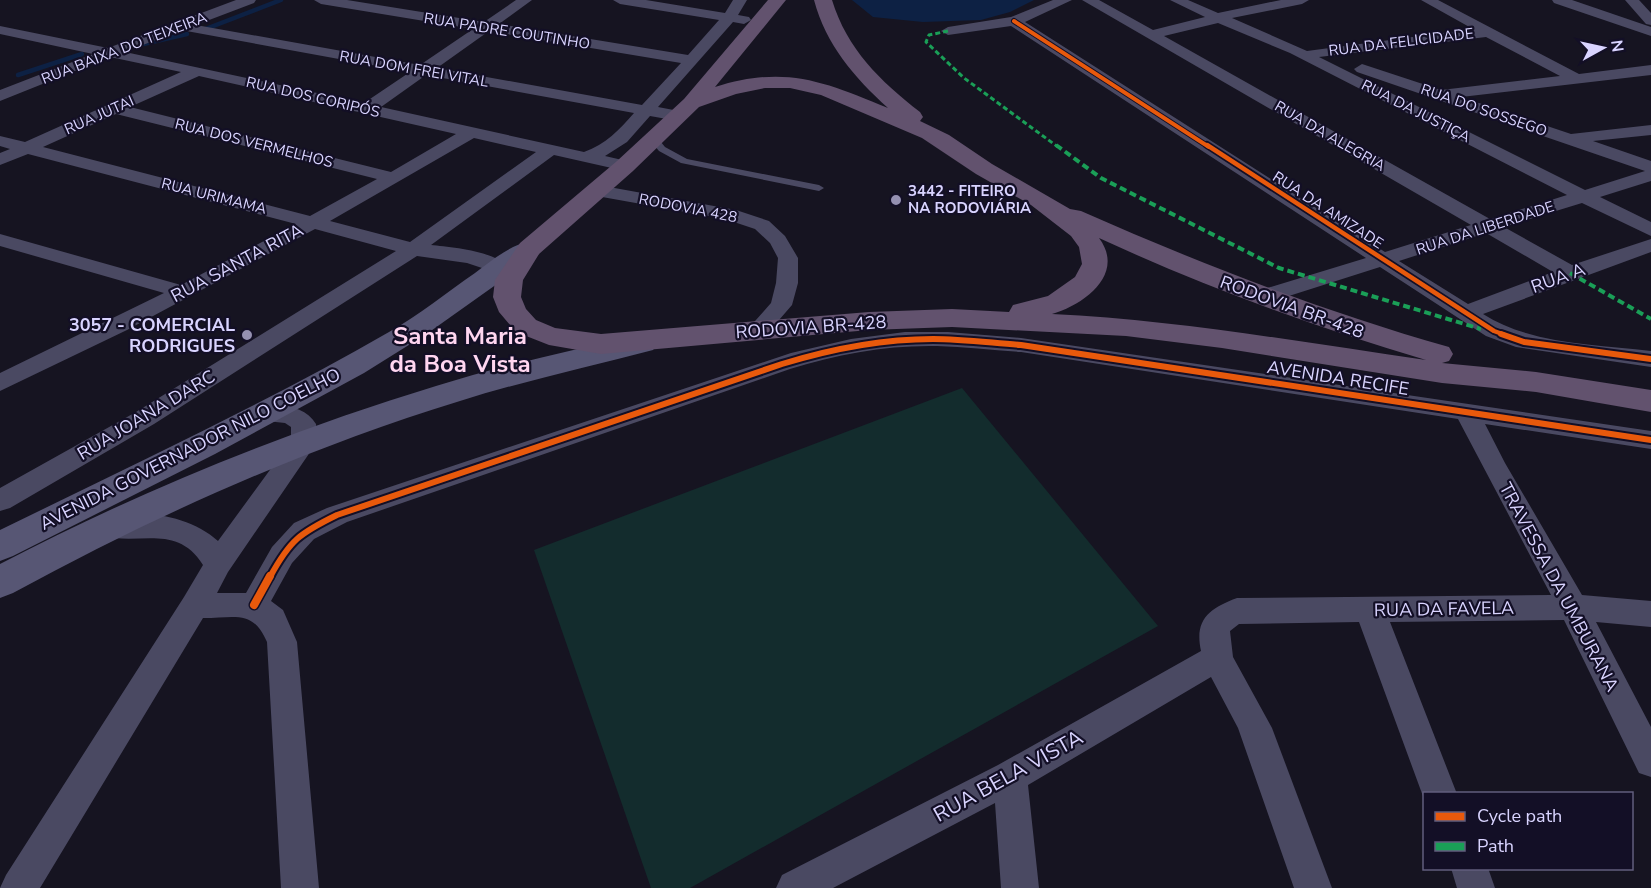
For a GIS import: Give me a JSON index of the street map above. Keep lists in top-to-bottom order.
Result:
{
  "streets": {
    "highway": ["RODOVIA BR-428"],
    "main road": ["AVENIDA GOVERNADOR NILO COELHO"],
    "street": [
      "RUA PADRE COUTINHO",
      "RUA DA FELICIDADE",
      "RUA BAIXA DO TEIXEIRA",
      "RUA DOM FREI VITAL",
      "RUA DOS CORIPÓS",
      "RUA DO SOSSEGO",
      "RUA DA JUSTIÇA",
      "RUA JUTAI",
      "RUA DA ALEGRIA",
      "RUA DOS VERMELHOS",
      "RUA URIMAMA",
      "RODOVIA 428",
      "RUA DA AMIZADE",
      "RUA DA LIBERDADE",
      "RUA SANTA RITA",
      "RUA A",
      "AVENIDA RECIFE",
      "RUA JOANA DARC",
      "TRAVESSA DA UMBURANA",
      "RUA DA FAVELA",
      "RUA BELA VISTA"
    ]
  },
  "crossings": [
    ["RUA DA FELICIDADE", "RUA DO SOSSEGO"],
    ["RUA BAIXA DO TEIXEIRA", "RUA DOM FREI VITAL"],
    ["RUA BAIXA DO TEIXEIRA", "RUA DOS CORIPÓS"],
    ["RUA DOM FREI VITAL", "RODOVIA BR-428"],
    ["RUA DOS CORIPÓS", "RUA JUTAI"],
    ["RUA DOS CORIPÓS", "RUA SANTA RITA"],
    ["RUA DOS CORIPÓS", "RODOVIA BR-428"],
    ["RUA DOS CORIPÓS", "RUA JOANA DARC"],
    ["RUA DO SOSSEGO", "RUA DA JUSTIÇA"],
    ["RUA DA JUSTIÇA", "RUA DA LIBERDADE"],
    ["RUA JUTAI", "RUA DOS VERMELHOS"],
    ["RUA JUTAI", "RUA URIMAMA"],
    ["RUA DA ALEGRIA", "RUA DA LIBERDADE"],
    ["RUA DA ALEGRIA", "RUA A"],
    ["RUA DOS VERMELHOS", "RUA SANTA RITA"],
    ["RUA URIMAMA", "RUA SANTA RITA"],
    ["RUA URIMAMA", "RUA JOANA DARC"],
    ["RUA URIMAMA", "AVENIDA GOVERNADOR NILO COELHO"],
    ["RODOVIA 428", "RODOVIA BR-428"],
    ["RUA DA AMIZADE", "RUA DA LIBERDADE"],
    ["RUA DA AMIZADE", "RUA A"],
    ["RUA DA LIBERDADE", "RODOVIA BR-428"],
    ["RODOVIA BR-428", "AVENIDA GOVERNADOR NILO COELHO"],
    ["AVENIDA RECIFE", "TRAVESSA DA UMBURANA"],
    ["TRAVESSA DA UMBURANA", "RUA DA FAVELA"],
    ["RUA DA FAVELA", "RUA BELA VISTA"]
  ],
  "districts": ["Santa Maria da Boa Vista"],
  "places": ["3442 - FITEIRO NA RODOVIÁRIA", "3057 - COMERCIAL RODRIGUES"],
  "legend": ["Cycle path", "Path"],
  "north": "right"
}
